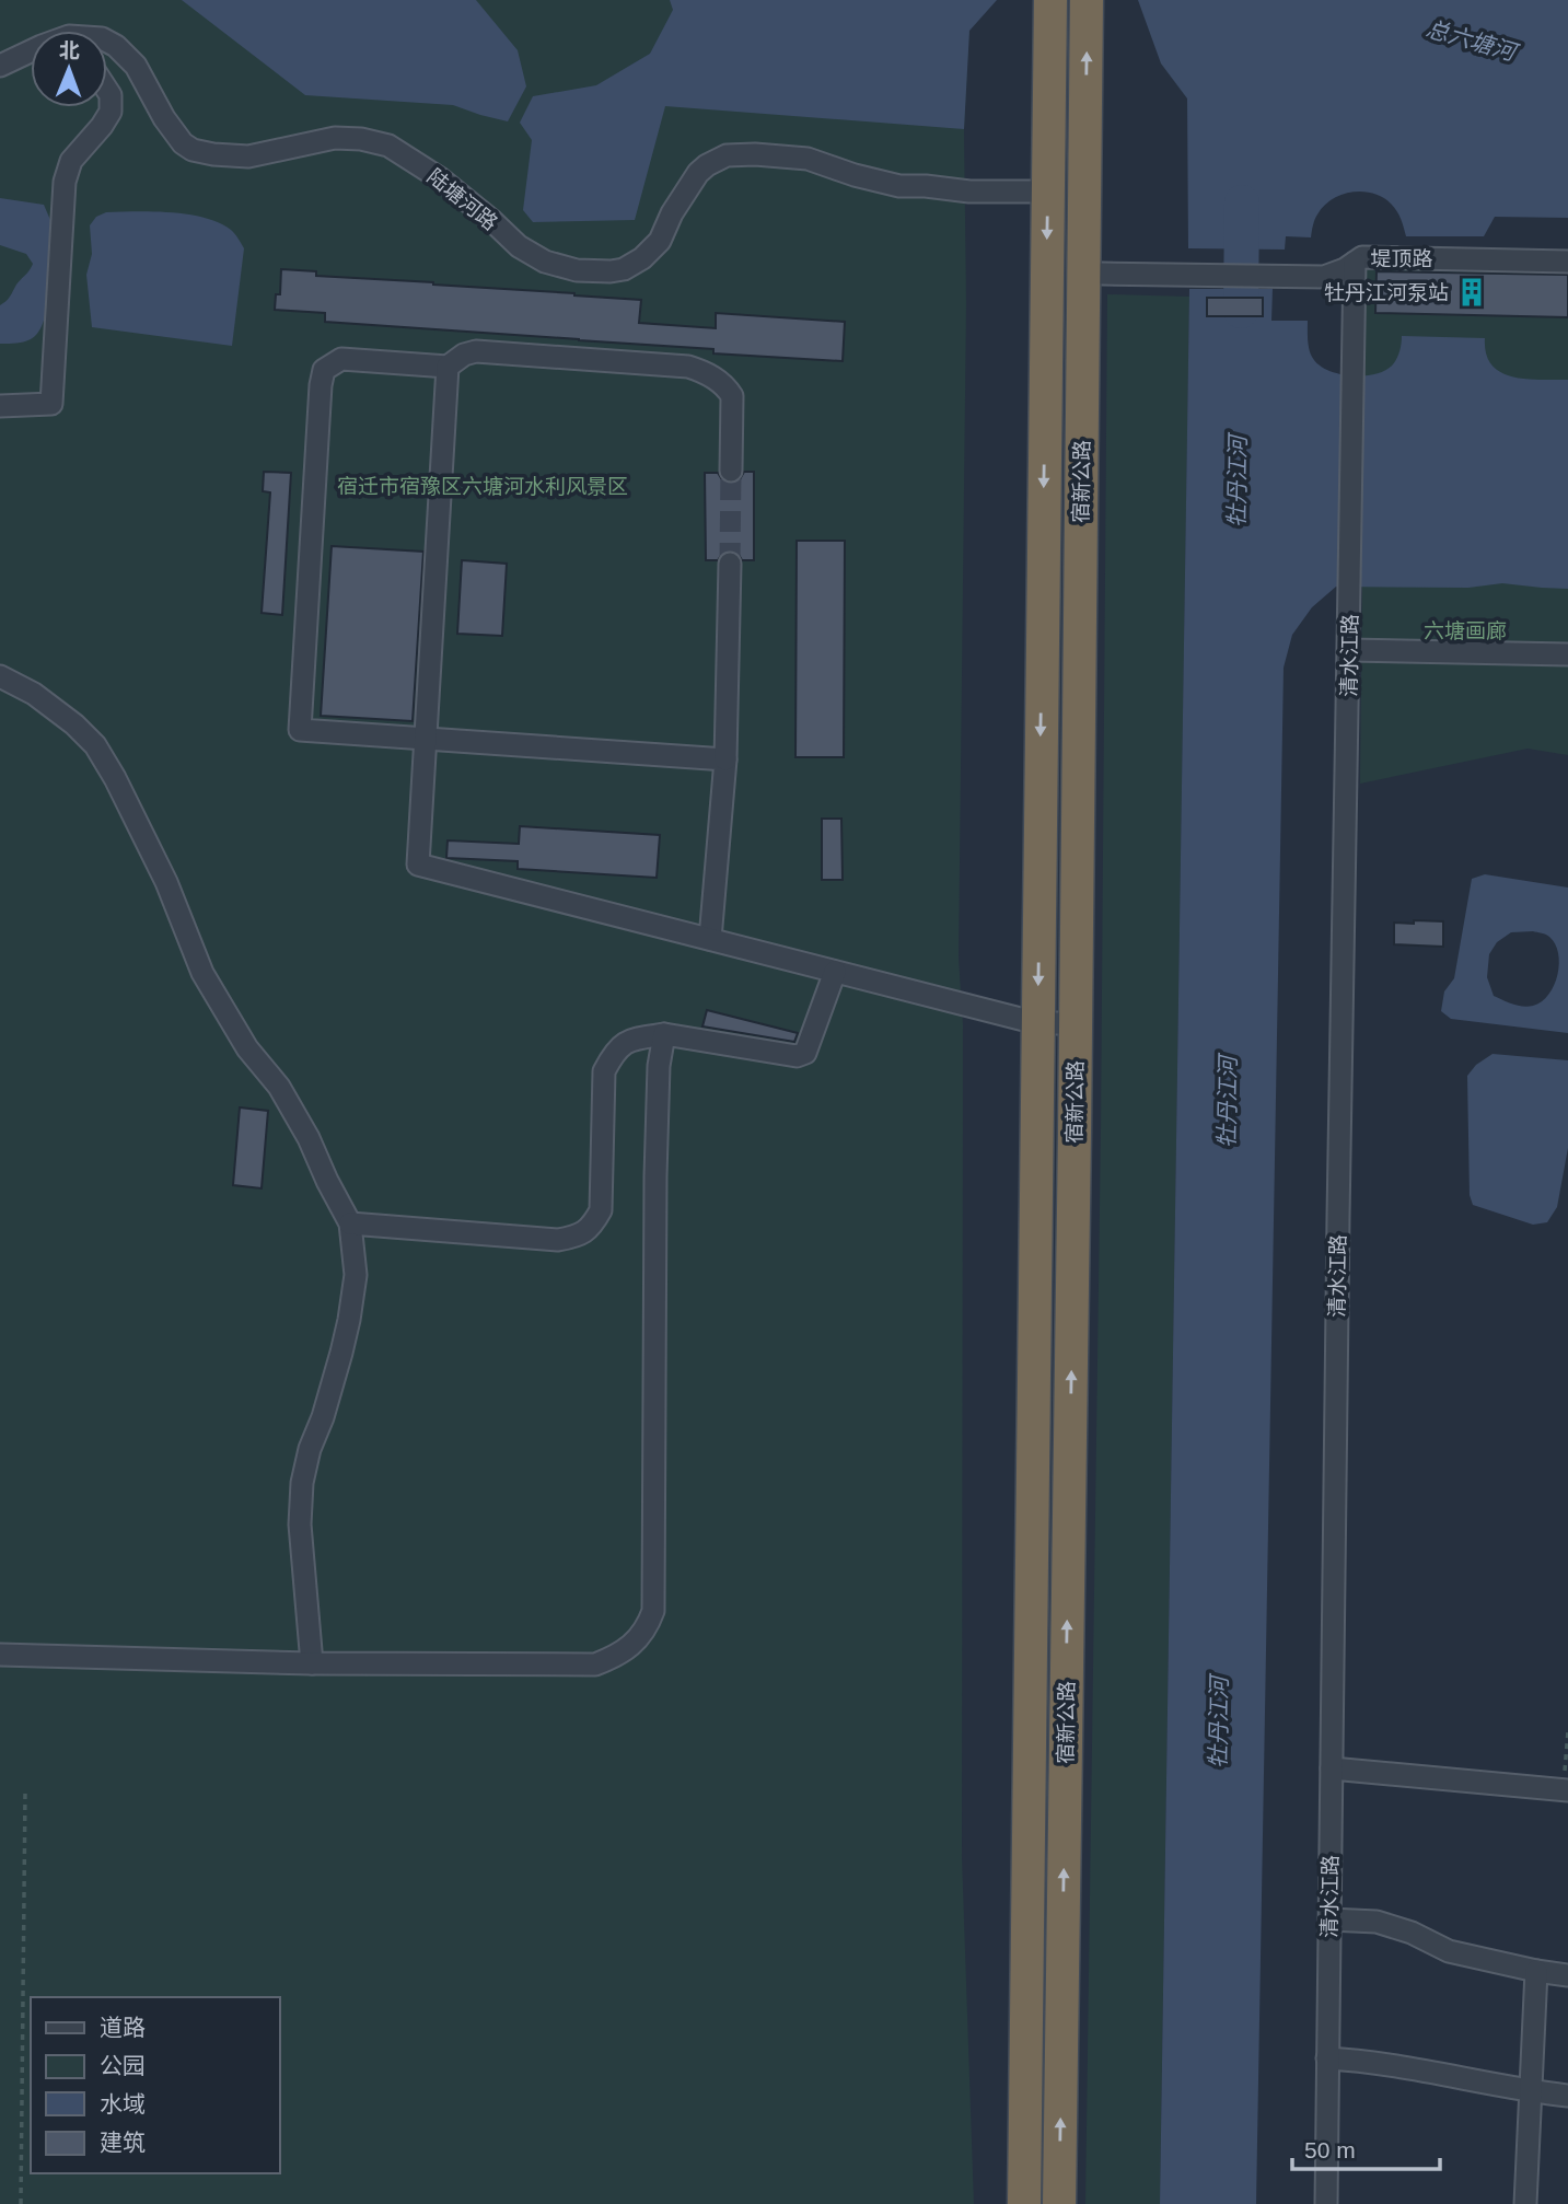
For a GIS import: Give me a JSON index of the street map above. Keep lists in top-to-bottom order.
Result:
{
  "streets": {
    "highway": ["宿新公路"],
    "street": ["陆塘河路", "堤顶路", "清水江路"]
  },
  "crossings": [
    ["陆塘河路", "宿新公路"],
    ["堤顶路", "清水江路"]
  ],
  "water": ["总六塘河", "牡丹江河"],
  "parks": ["宿迁市宿豫区六塘河水利风景区", "六塘画廊"],
  "places": {
    "building": ["牡丹江河泵站"]
  },
  "legend": [
    "道路",
    "公园",
    "水域",
    "建筑"
  ],
  "scale_bar": "50 m",
  "north": "top"
}
